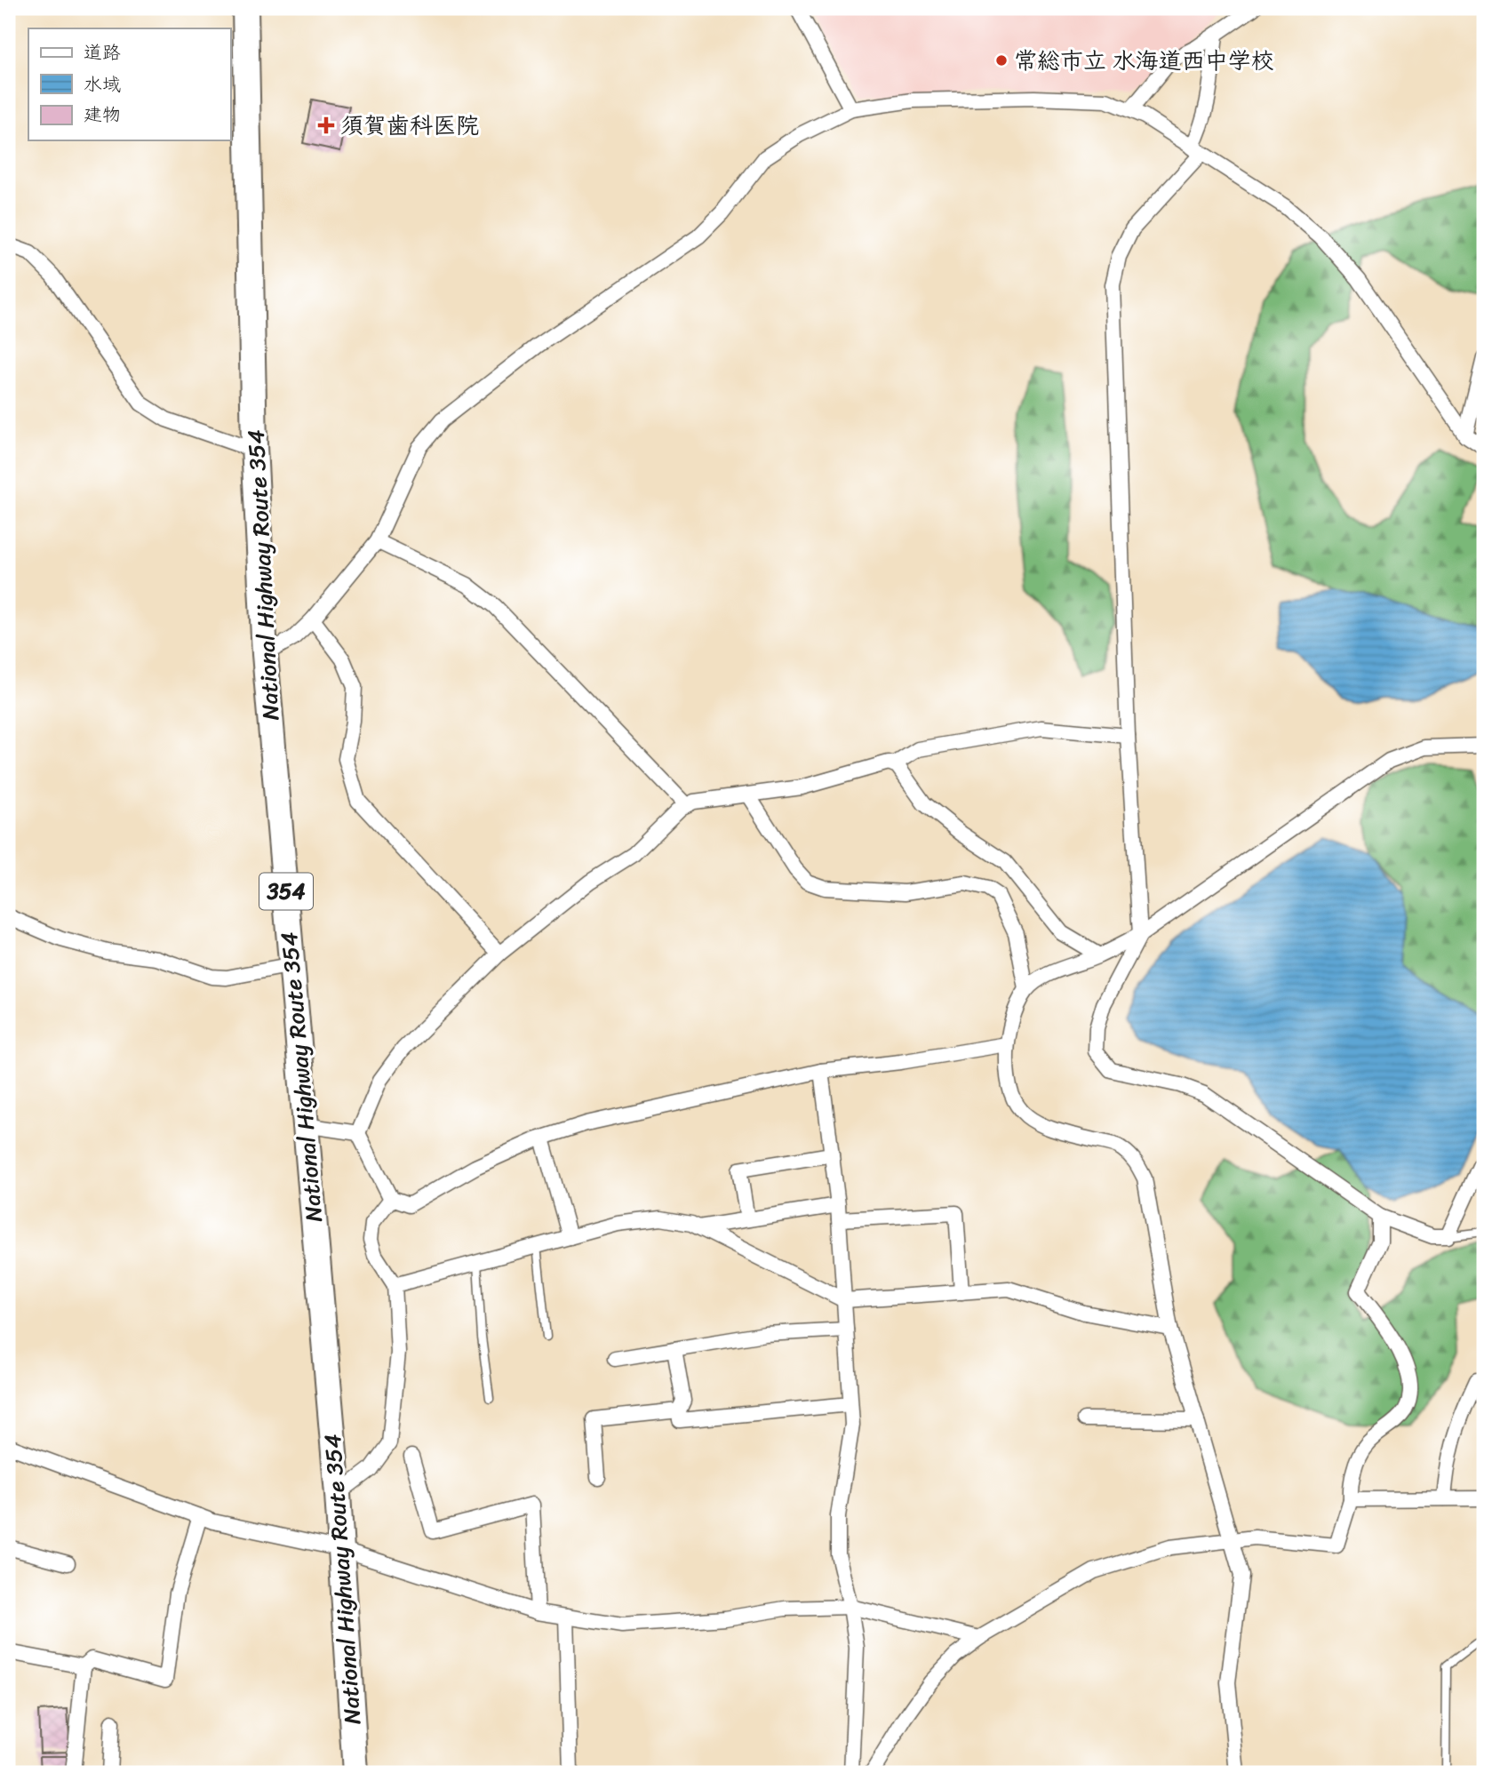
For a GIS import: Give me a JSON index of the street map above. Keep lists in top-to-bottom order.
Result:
{
  "streets": {
    "highway": ["National Highway Route 354", "354"]
  },
  "places": {
    "other": ["常総市立 水海道西中学校"],
    "health": ["須賀歯科医院"]
  },
  "legend": ["道路", "水域", "建物"]
}
